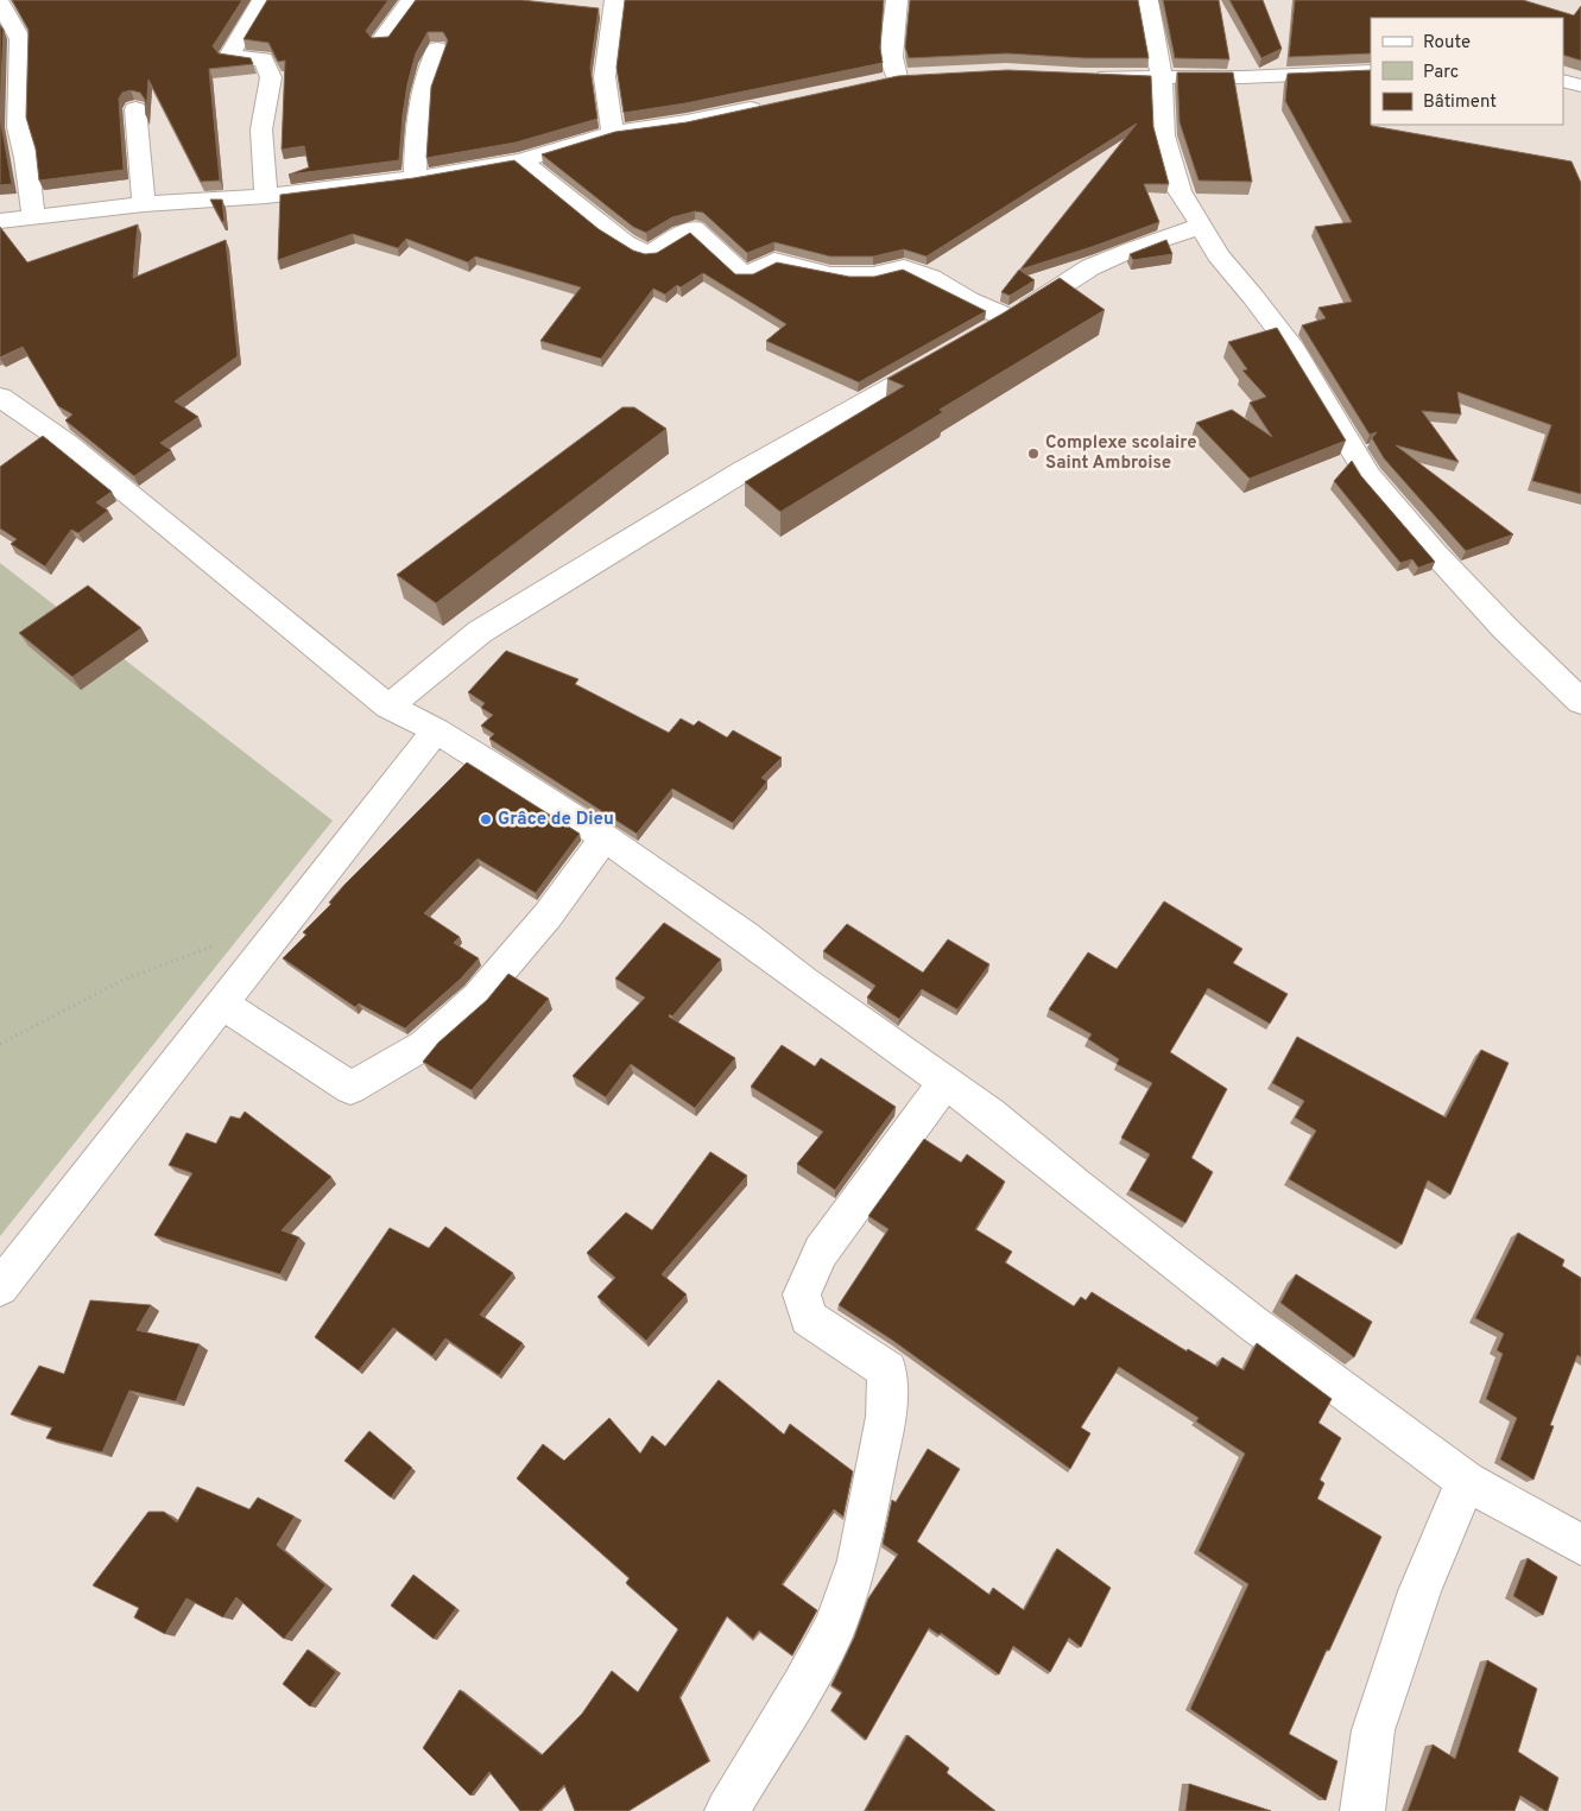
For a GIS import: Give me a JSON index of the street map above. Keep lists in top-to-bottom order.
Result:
{
  "places": ["Complexe scolaire Saint Ambroise", "Grâce de Dieu"],
  "legend": ["Route", "Parc", "Bâtiment"]
}
